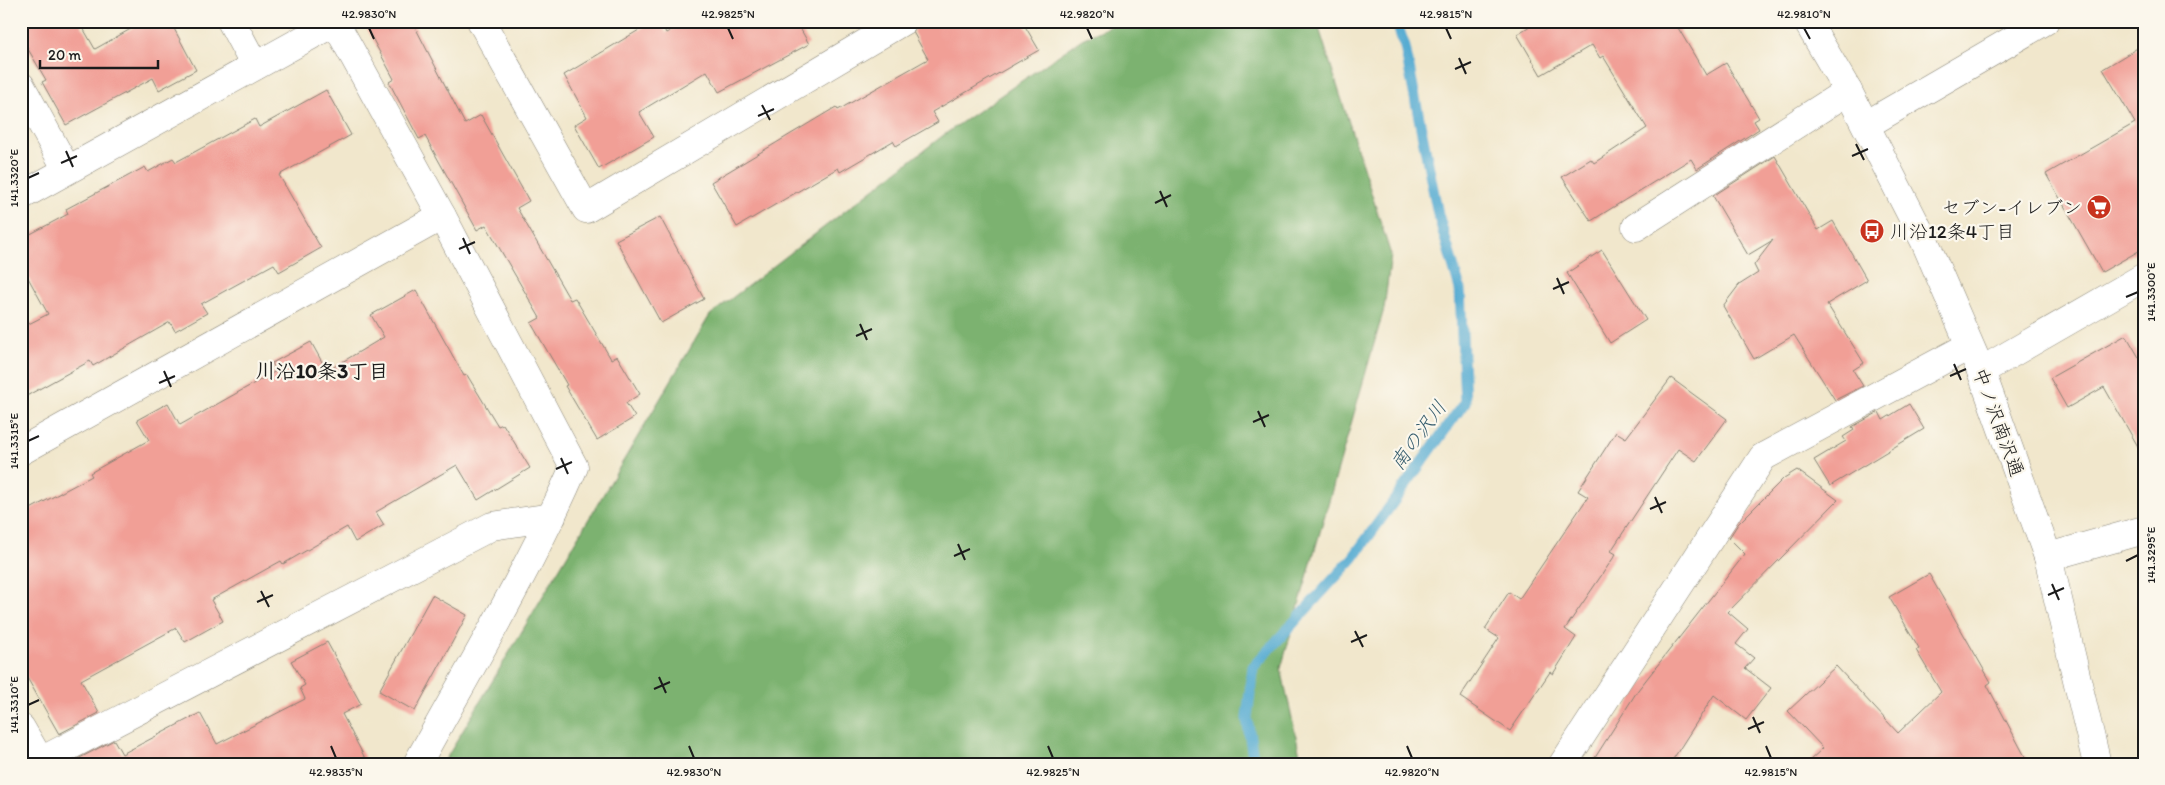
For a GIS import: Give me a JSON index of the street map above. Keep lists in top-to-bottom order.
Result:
{
  "streets": {
    "street": ["中ノ沢南沢通"]
  },
  "districts": ["川沿10条3丁目"],
  "water": ["南の沢川"],
  "places": {
    "supermarket": ["セブン-イレブン"],
    "bus stop": ["川沿12条4丁目"]
  },
  "scale_bar": "20 m",
  "coordinates": [
    "42.9830°N",
    "42.9825°N",
    "42.9820°N",
    "42.9815°N",
    "42.9810°N",
    "141.3320°E",
    "141.3300°E",
    "141.3315°E",
    "141.3295°E",
    "141.3310°E",
    "42.9835°N"
  ]
}
